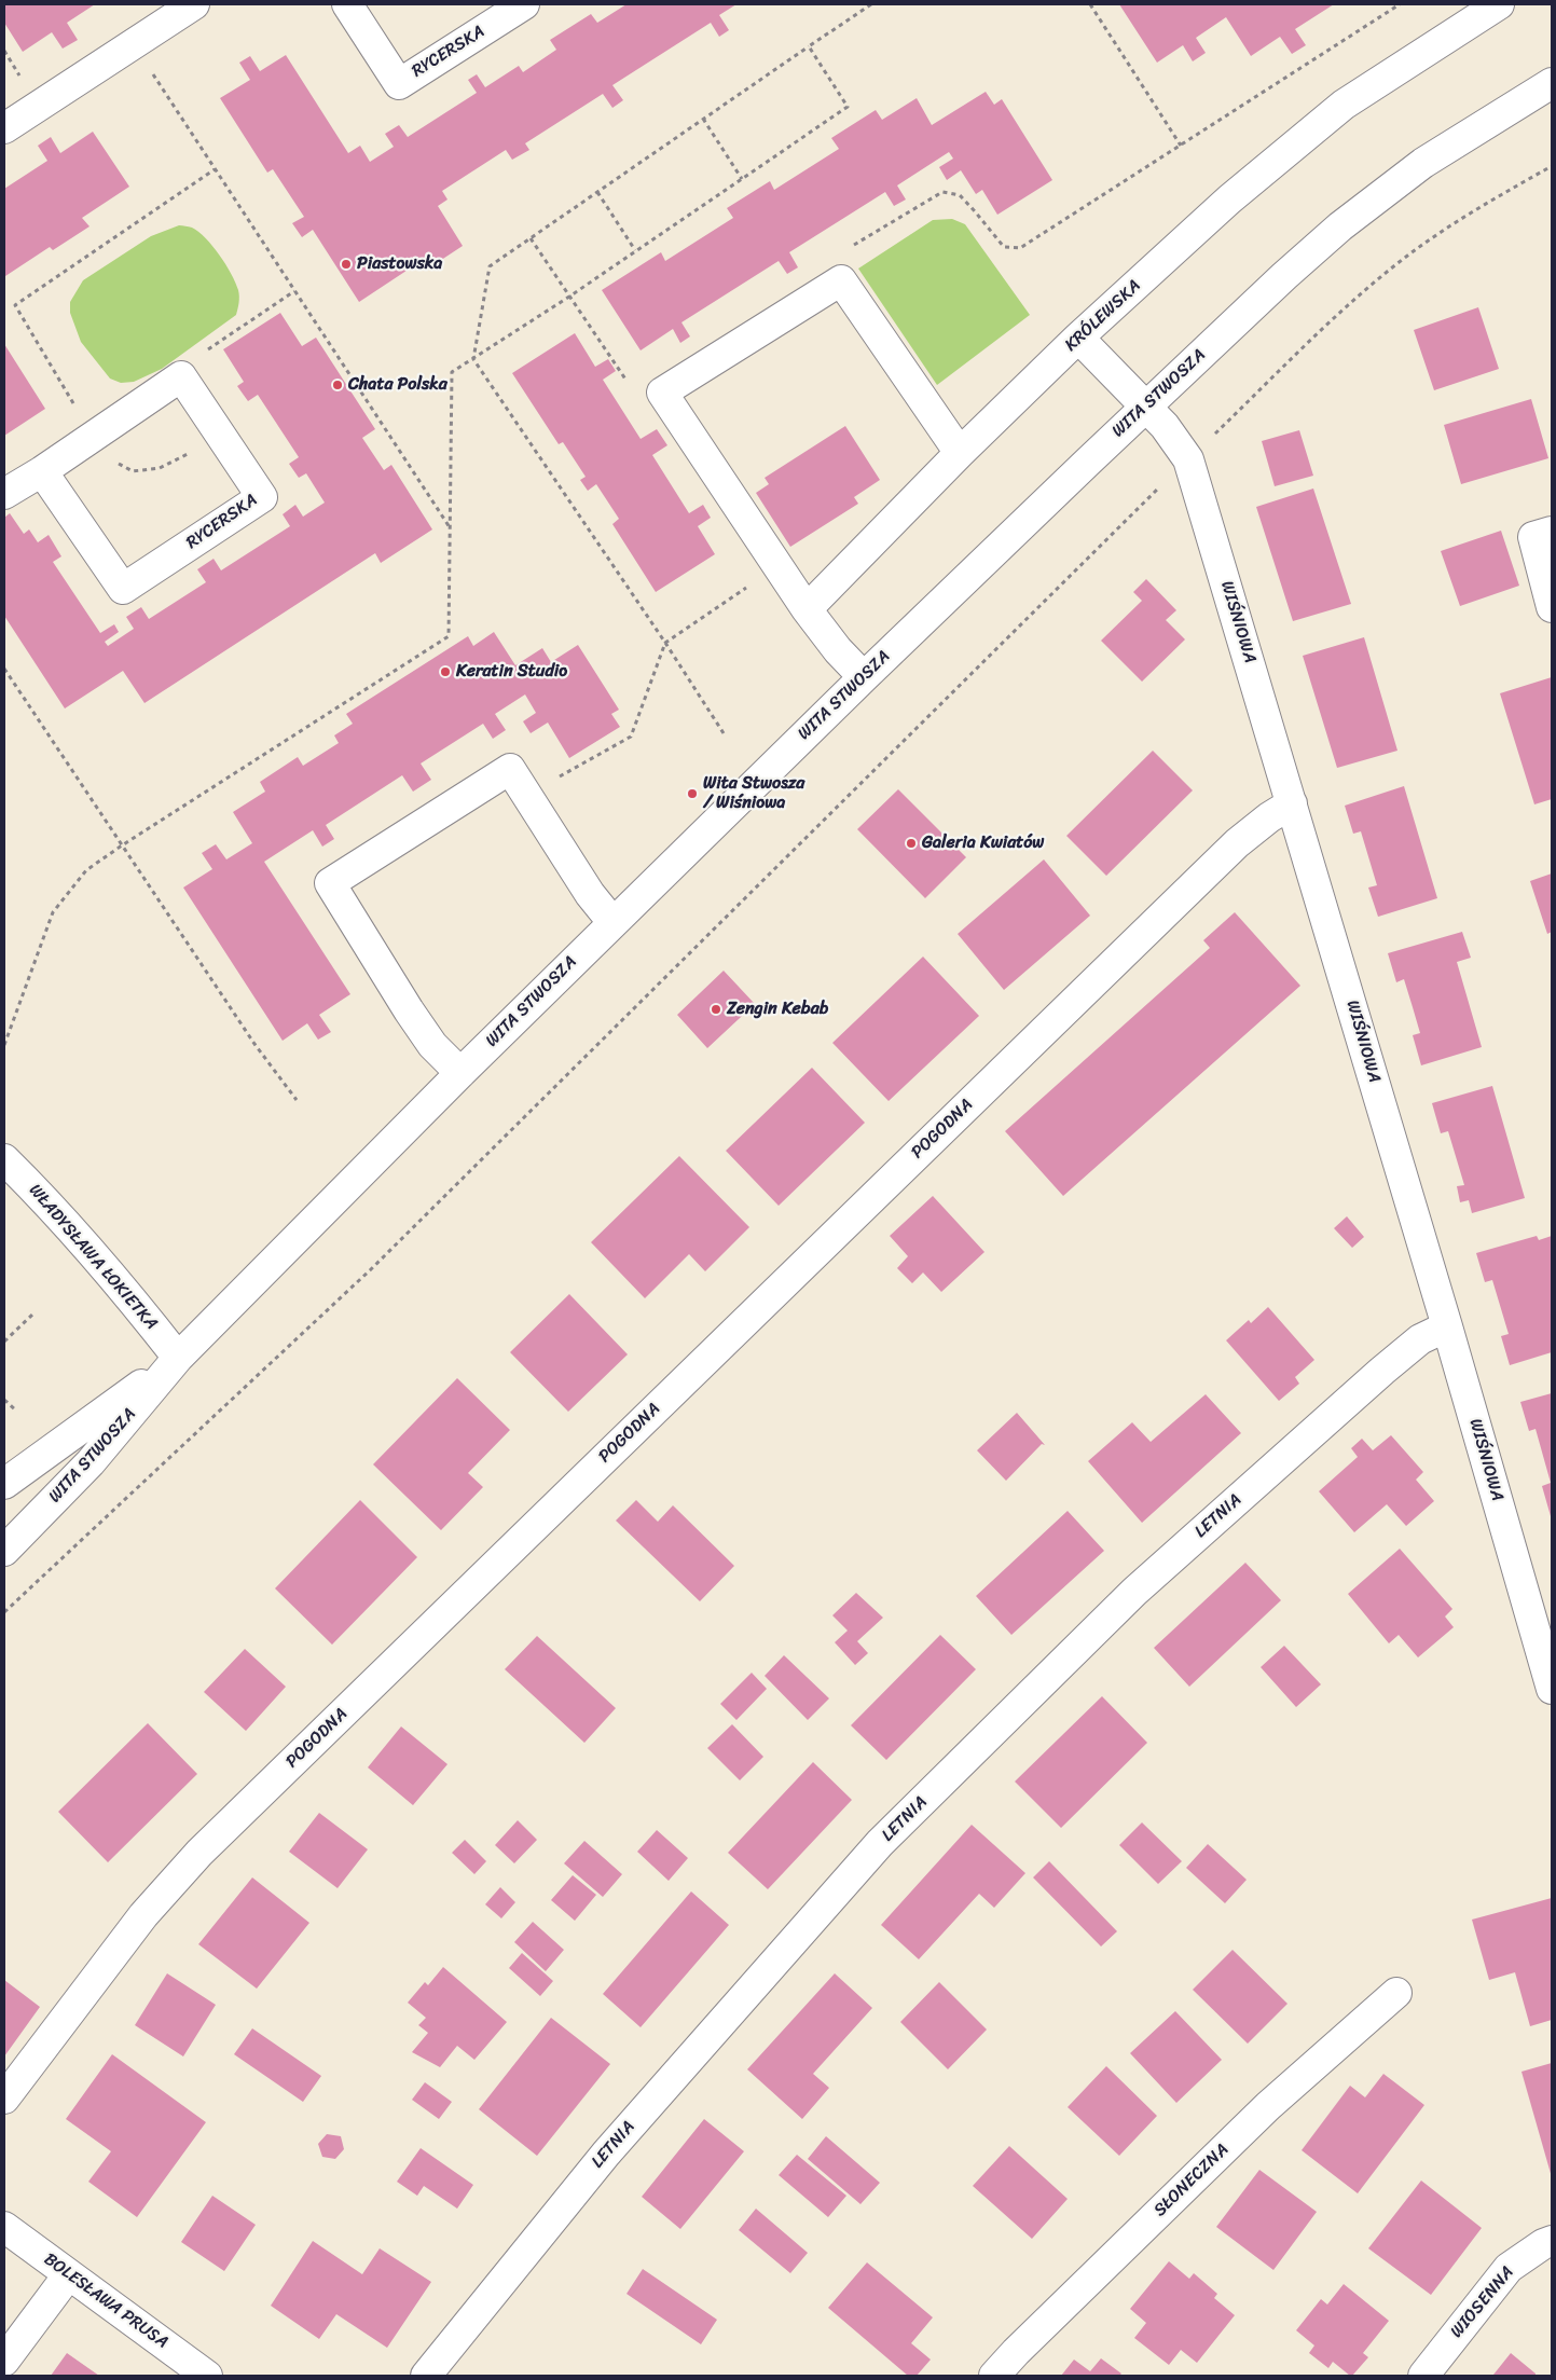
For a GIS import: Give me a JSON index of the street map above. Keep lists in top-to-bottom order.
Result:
{
  "streets": {
    "street": [
      "RYCERSKA",
      "KRÓLEWSKA",
      "WITA STWOSZA",
      "WIŚNIOWA",
      "POGODNA",
      "WŁADYSŁAWA ŁOKIETKA",
      "LETNIA",
      "SŁONECZNA",
      "BOLESŁAWA PRUSA",
      "WIOSENNA"
    ]
  },
  "crossings": [
    ["KRÓLEWSKA", "WIŚNIOWA"],
    ["WITA STWOSZA", "WIŚNIOWA"],
    ["WITA STWOSZA", "WŁADYSŁAWA ŁOKIETKA"],
    ["WIŚNIOWA", "POGODNA"],
    ["WIŚNIOWA", "LETNIA"]
  ],
  "places": [
    "Piastowska",
    "Chata Polska",
    "Keratin Studio",
    "Wita Stwosza / Wiśniowa",
    "Galeria Kwiatów",
    "Zengin Kebab"
  ]
}
